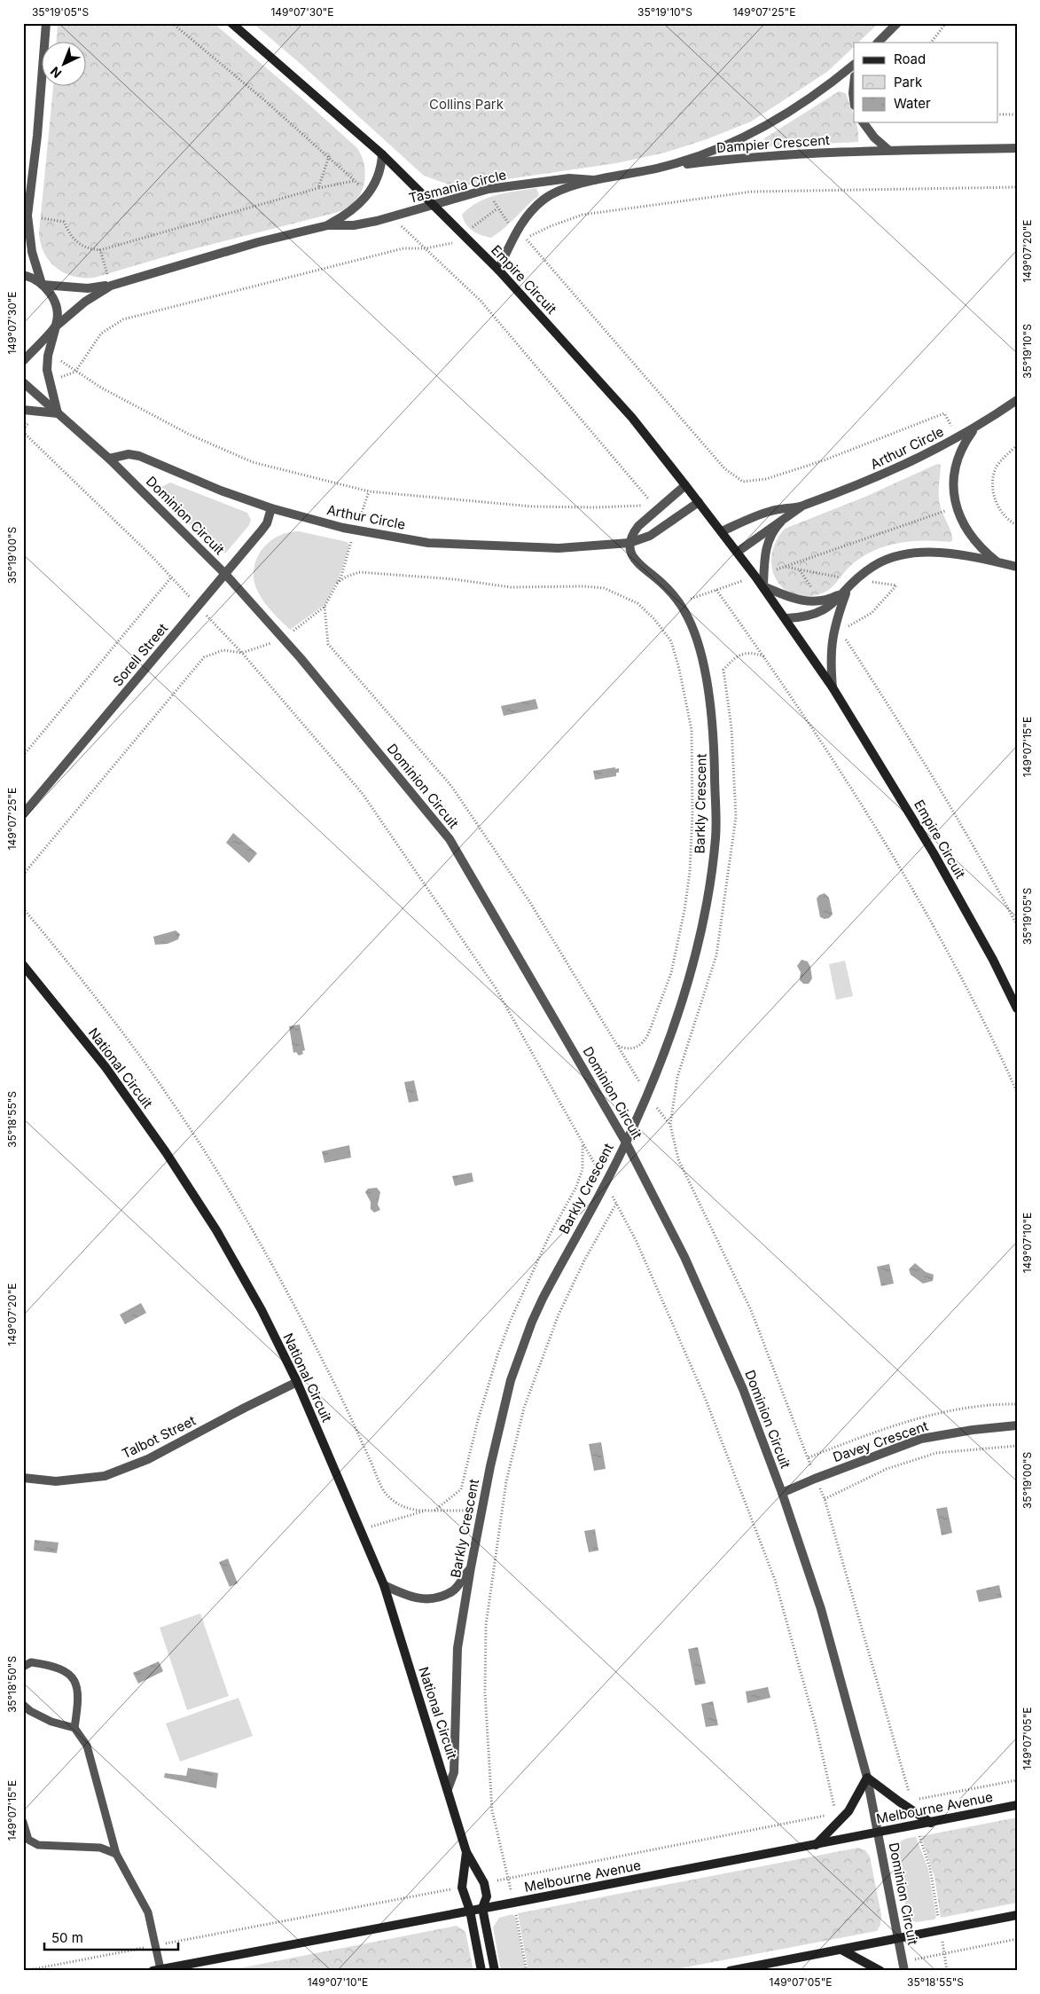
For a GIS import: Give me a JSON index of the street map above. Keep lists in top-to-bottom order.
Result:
{
  "streets": {
    "street": [
      "Dampier Crescent",
      "Tasmania Circle",
      "Empire Circuit",
      "Arthur Circle",
      "Dominion Circuit",
      "Sorell Street",
      "Barkly Crescent",
      "National Circuit",
      "Talbot Street",
      "Davey Crescent",
      "Melbourne Avenue"
    ]
  },
  "crossings": [
    ["Dampier Crescent", "Tasmania Circle"],
    ["Tasmania Circle", "Empire Circuit"],
    ["Empire Circuit", "Arthur Circle"],
    ["Arthur Circle", "Dominion Circuit"],
    ["Arthur Circle", "Sorell Street"],
    ["Arthur Circle", "Barkly Crescent"],
    ["Dominion Circuit", "Sorell Street"],
    ["Dominion Circuit", "Barkly Crescent"],
    ["Dominion Circuit", "Davey Crescent"],
    ["Dominion Circuit", "Melbourne Avenue"],
    ["Barkly Crescent", "National Circuit"],
    ["National Circuit", "Talbot Street"],
    ["National Circuit", "Melbourne Avenue"]
  ],
  "parks": ["Collins Park"],
  "legend": ["Road", "Park", "Water"],
  "scale_bar": "50 m",
  "north": "bottom left",
  "coordinates": [
    "35°19'05\"S",
    "149°07'30\"E",
    "35°19'10\"S",
    "149°07'25\"E",
    "149°07'20\"E",
    "35°19'00\"S",
    "149°07'15\"E",
    "35°18'55\"S",
    "149°07'10\"E",
    "35°18'50\"S",
    "149°07'05\"E"
  ]
}
